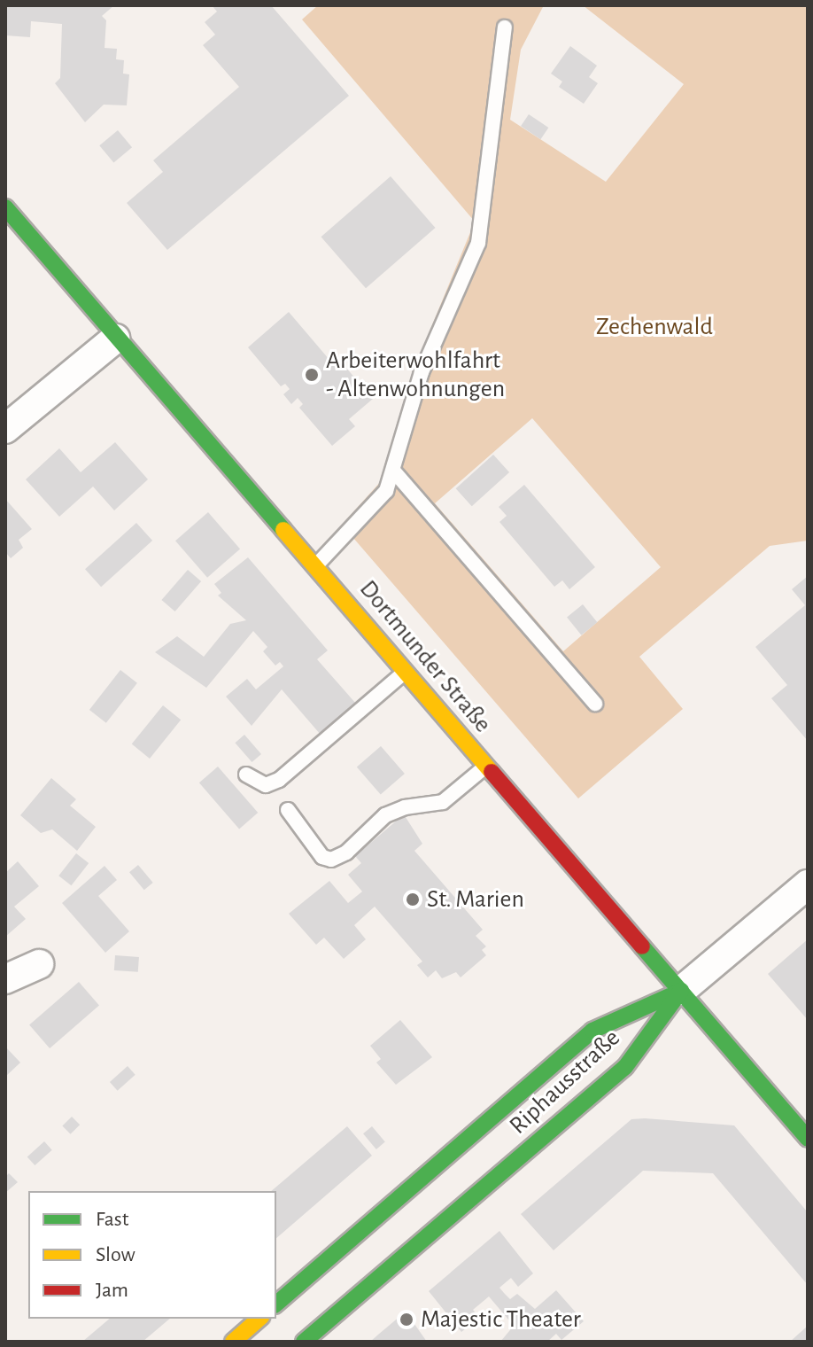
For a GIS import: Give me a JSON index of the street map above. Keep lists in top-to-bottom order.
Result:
{
  "streets": {
    "main road": ["Dortmunder Straße", "Riphausstraße"]
  },
  "crossings": [
    ["Dortmunder Straße", "Riphausstraße"]
  ],
  "parks": ["Zechenwald"],
  "places": ["Arbeiterwohlfahrt - Altenwohnungen", "St. Marien", "Majestic Theater"],
  "legend": ["Fast", "Slow", "Jam"]
}
